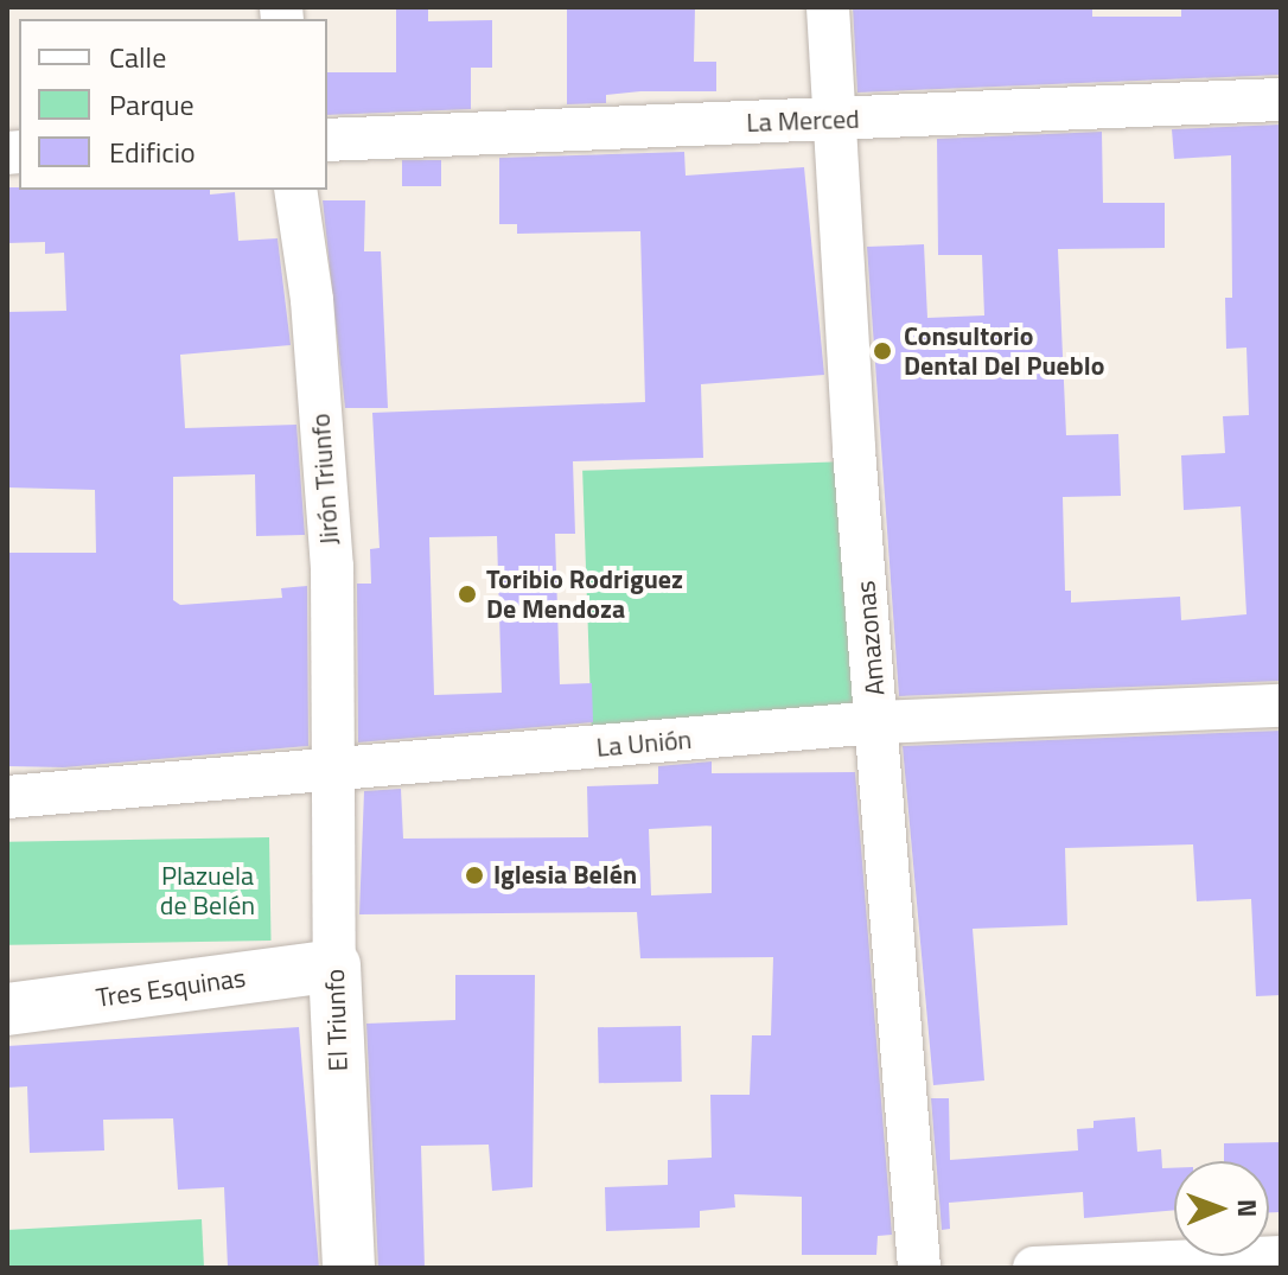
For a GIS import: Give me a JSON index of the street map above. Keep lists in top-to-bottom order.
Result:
{
  "streets": {
    "highway": ["Tres Esquinas", "El Triunfo"],
    "street": [
      "La Merced",
      "Jirón Triunfo",
      "Amazonas",
      "La Unión"
    ]
  },
  "crossings": [
    ["La Merced", "Amazonas"],
    ["Jirón Triunfo", "La Unión"],
    ["Jirón Triunfo", "El Triunfo"],
    ["Amazonas", "La Unión"],
    ["La Unión", "El Triunfo"],
    ["Tres Esquinas", "El Triunfo"]
  ],
  "parks": ["Plazuela de Belén"],
  "places": ["Consultorio Dental Del Pueblo", "Toribio Rodriguez De Mendoza", "Iglesia Belén"],
  "legend": ["Calle", "Parque", "Edificio"],
  "north": "right"
}
